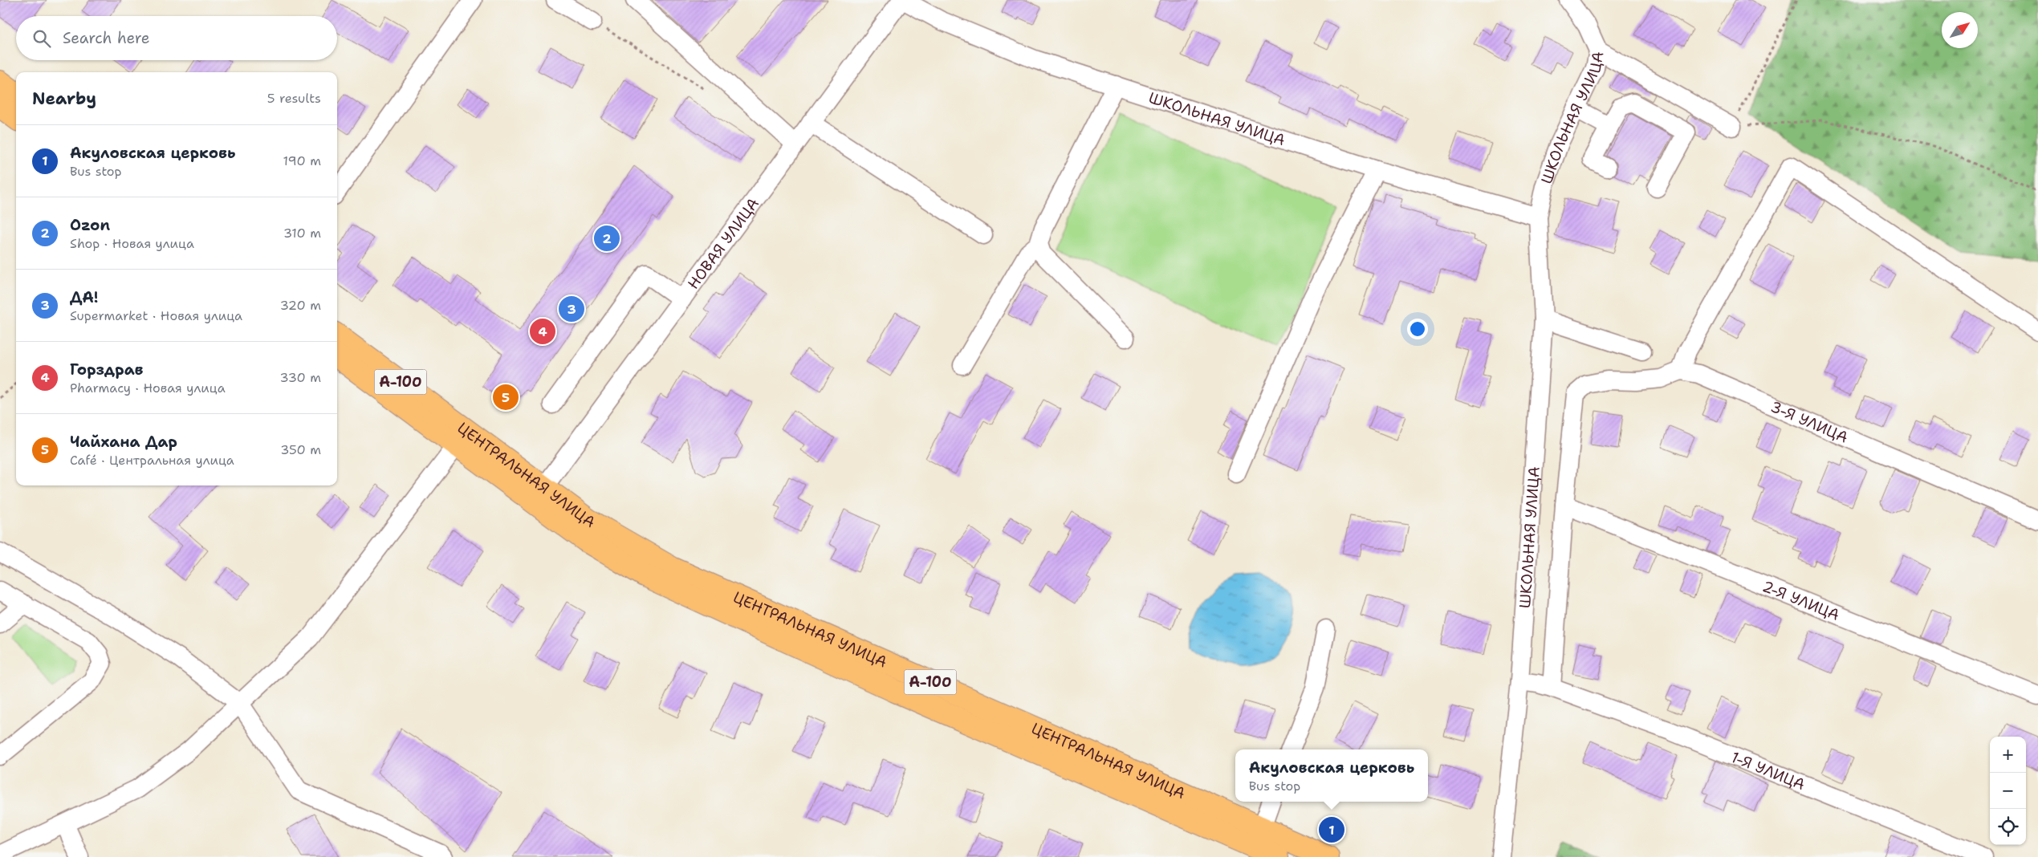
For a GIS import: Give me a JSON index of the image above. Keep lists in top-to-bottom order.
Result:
{
  "streets": {
    "main road": ["А-100", "ЦЕНТРАЛЬНАЯ УЛИЦА"],
    "street": [
      "ШКОЛЬНАЯ УЛИЦА",
      "НОВАЯ УЛИЦА",
      "3-Я УЛИЦА",
      "2-Я УЛИЦА",
      "1-Я УЛИЦА"
    ]
  },
  "crossings": [
    ["ШКОЛЬНАЯ УЛИЦА", "НОВАЯ УЛИЦА"],
    ["ШКОЛЬНАЯ УЛИЦА", "1-Я УЛИЦА"],
    ["НОВАЯ УЛИЦА", "ЦЕНТРАЛЬНАЯ УЛИЦА"]
  ],
  "north": "top right",
  "page": {
    "search": "Search here",
    "heading": ["Nearby", "5 results"],
    "list": [
      {
        "mark": "1",
        "name": "Акуловская церковь",
        "note": "Bus stop",
        "value": "190 m"
      },
      {
        "mark": "2",
        "name": "Ozon",
        "note": "Shop · Новая улица",
        "value": "310 m"
      },
      {
        "mark": "3",
        "name": "ДА!",
        "note": "Supermarket · Новая улица",
        "value": "320 m"
      },
      {
        "mark": "4",
        "name": "Горздрав",
        "note": "Pharmacy · Новая улица",
        "value": "330 m"
      },
      {
        "mark": "5",
        "name": "Чайхана Дар",
        "note": "Café · Центральная улица",
        "value": "350 m"
      }
    ],
    "pins": [
      "2",
      "3",
      "4",
      "5",
      "1"
    ],
    "map_buttons": ["+", "−"],
    "popup": ["Акуловская церковь", "Bus stop"]
  }
}
